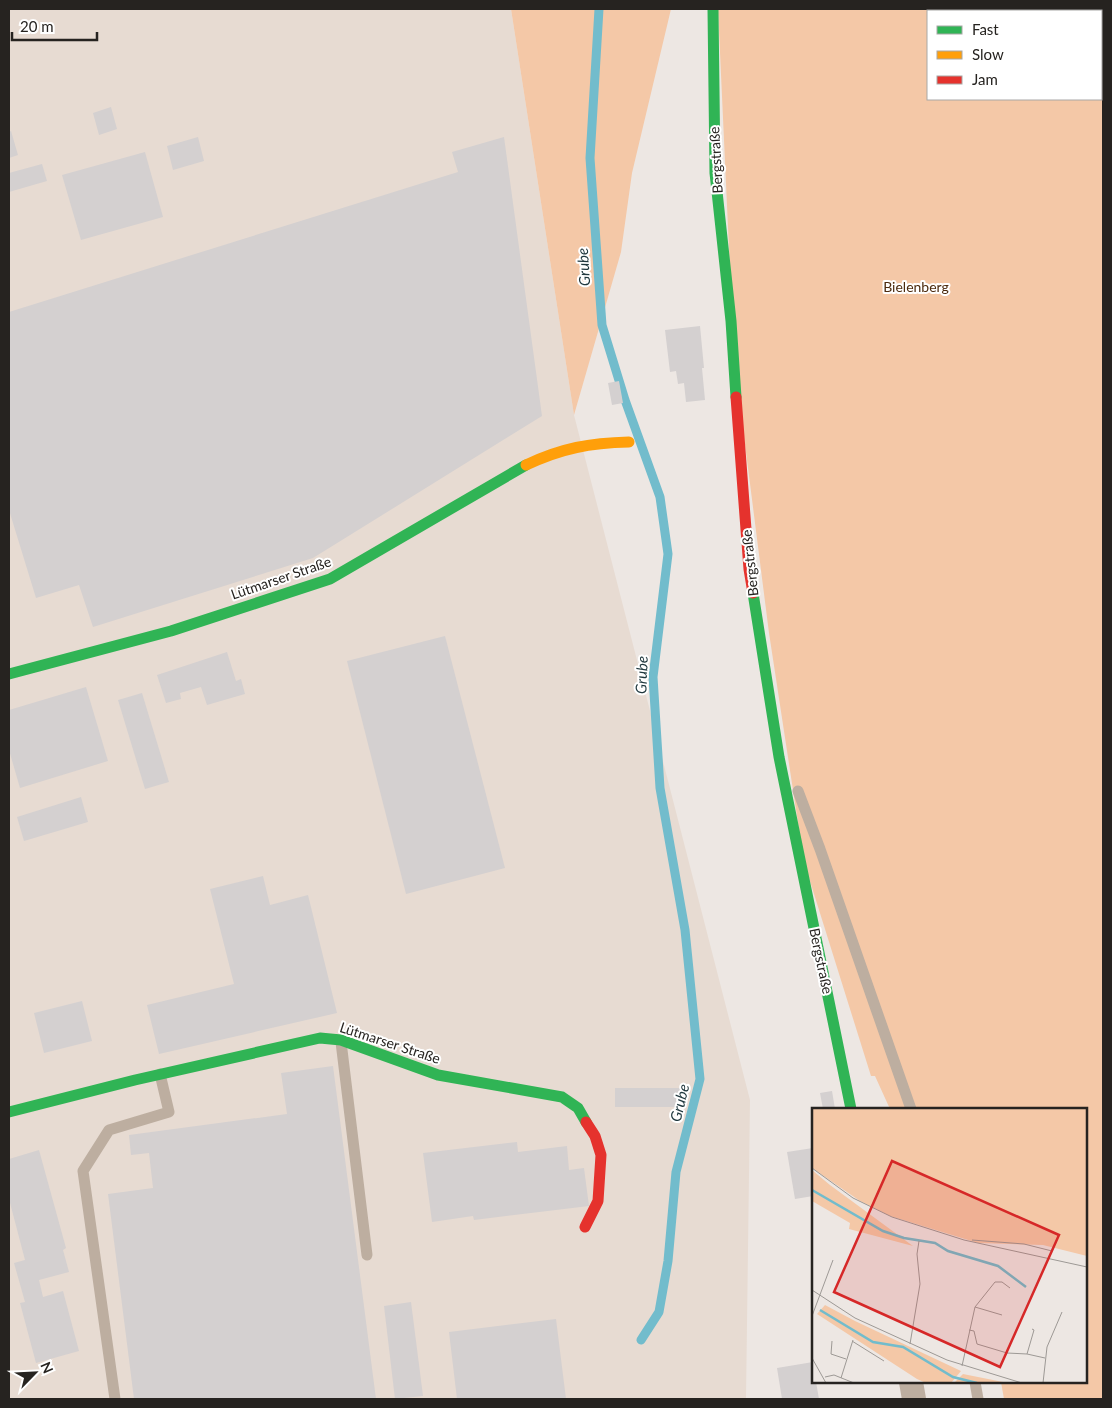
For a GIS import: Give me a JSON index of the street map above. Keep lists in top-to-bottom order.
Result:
{
  "streets": {
    "street": ["Bergstraße", "Lütmarser Straße"]
  },
  "water": ["Grube"],
  "parks": ["Bielenberg"],
  "legend": ["Fast", "Slow", "Jam"],
  "scale_bar": "20 m",
  "north": "top right"
}
